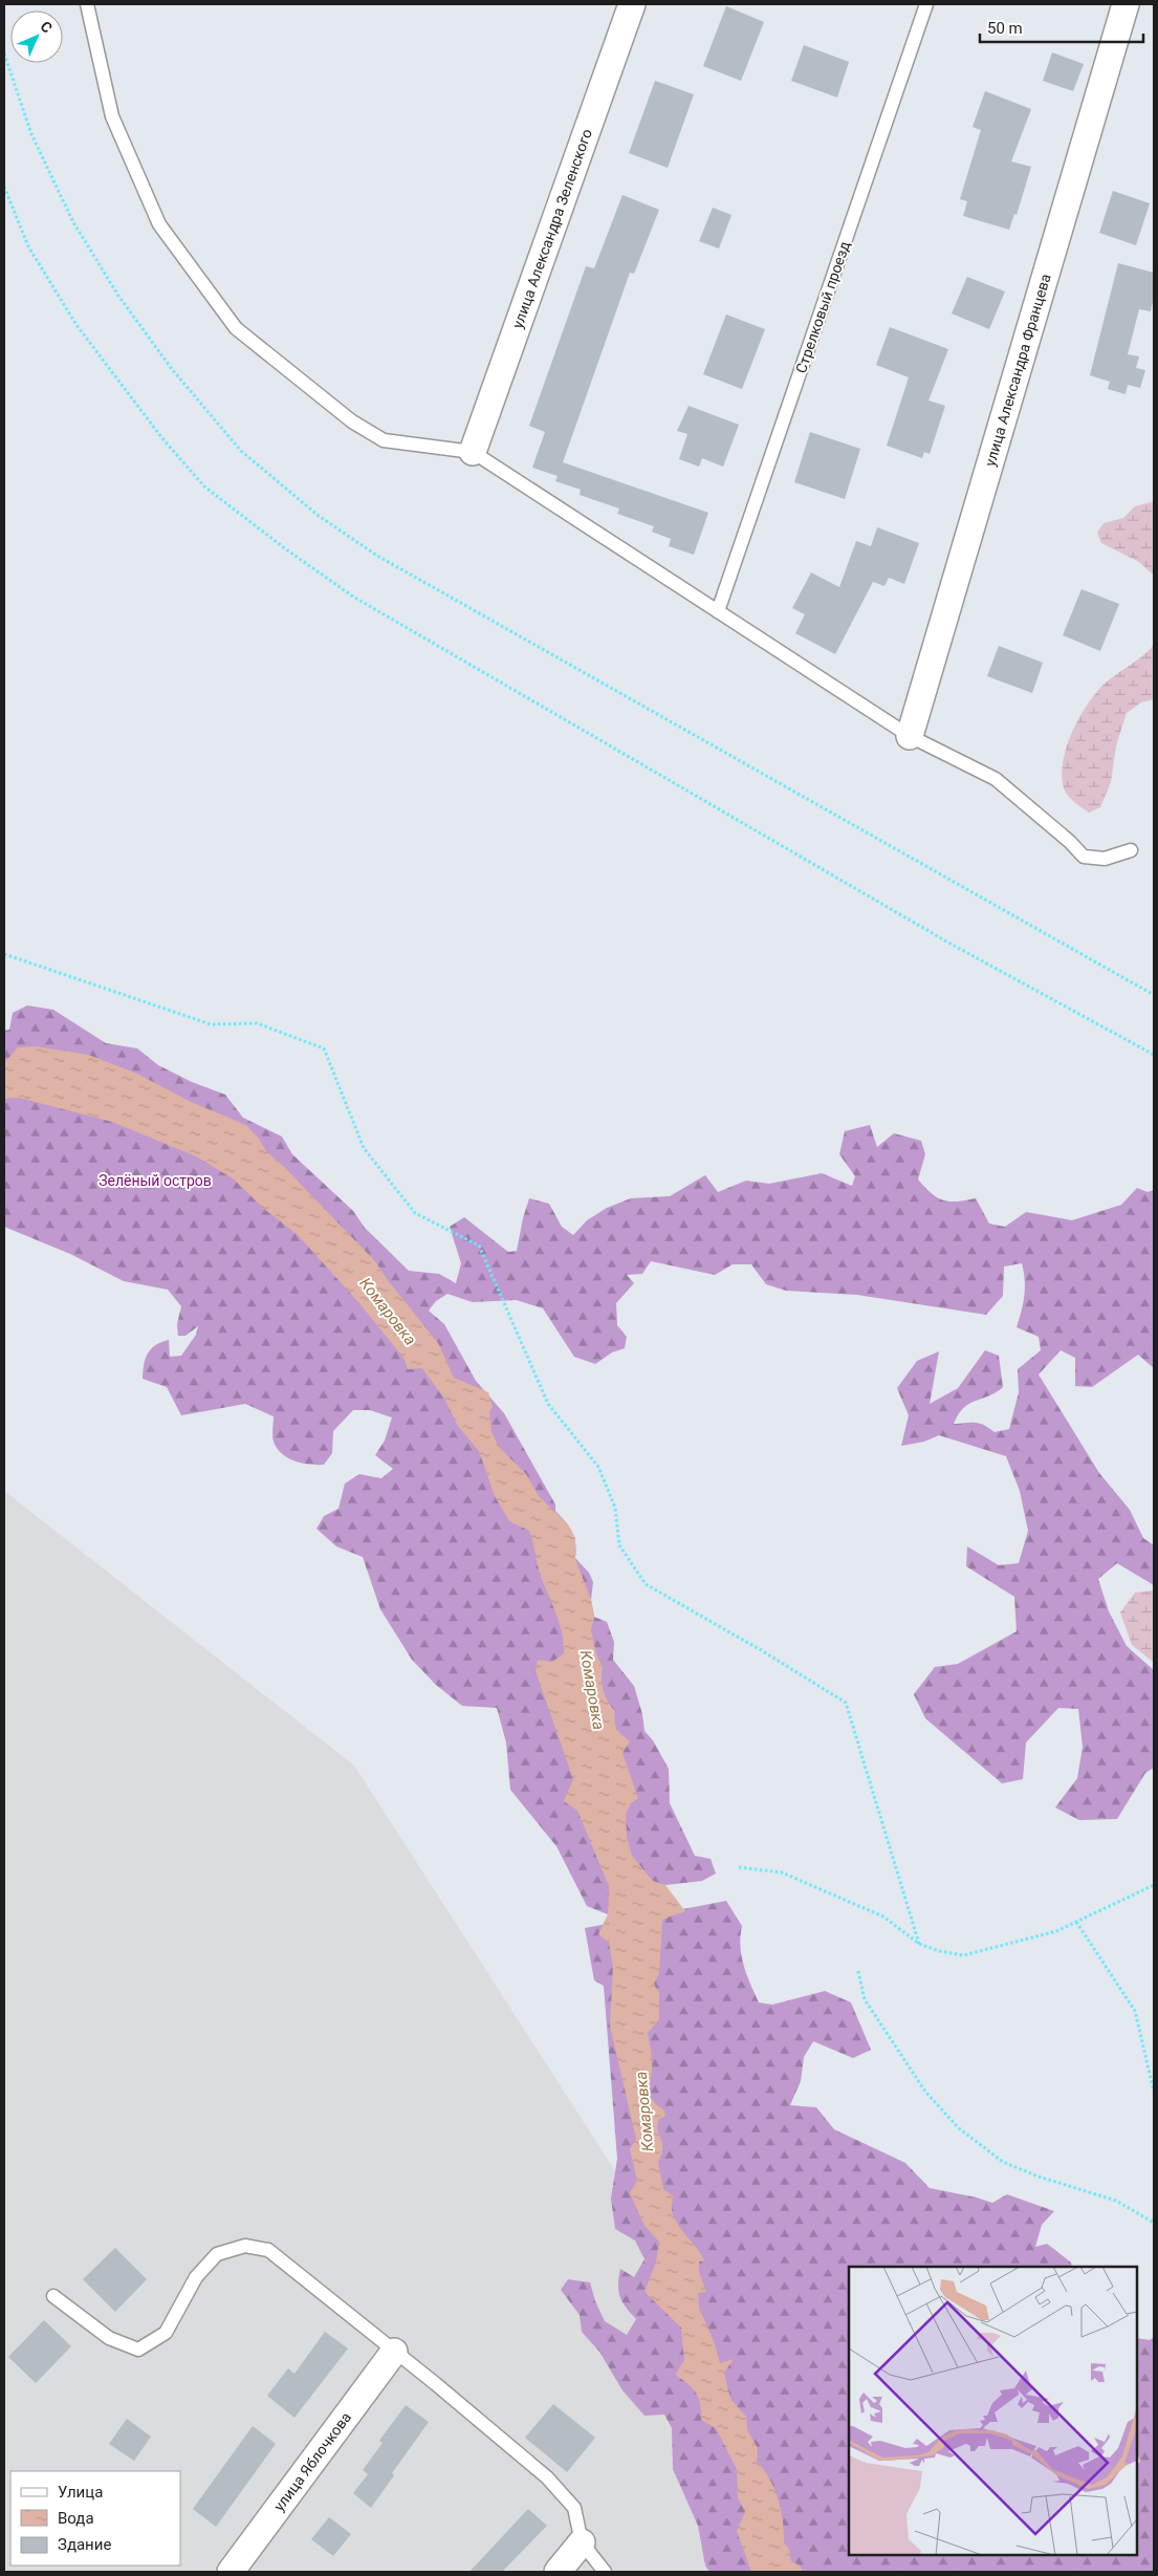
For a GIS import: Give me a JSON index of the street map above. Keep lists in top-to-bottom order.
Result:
{
  "streets": {
    "street": ["улица Александра Зеленского", "улица Александра Францева", "улица Яблочкова"],
    "lane": ["Стрелковый проезд"]
  },
  "water": ["Комаровка"],
  "parks": ["Зелёный остров"],
  "legend": ["Улица", "Вода", "Здание"],
  "scale_bar": "50 m",
  "north": "top right"
}
